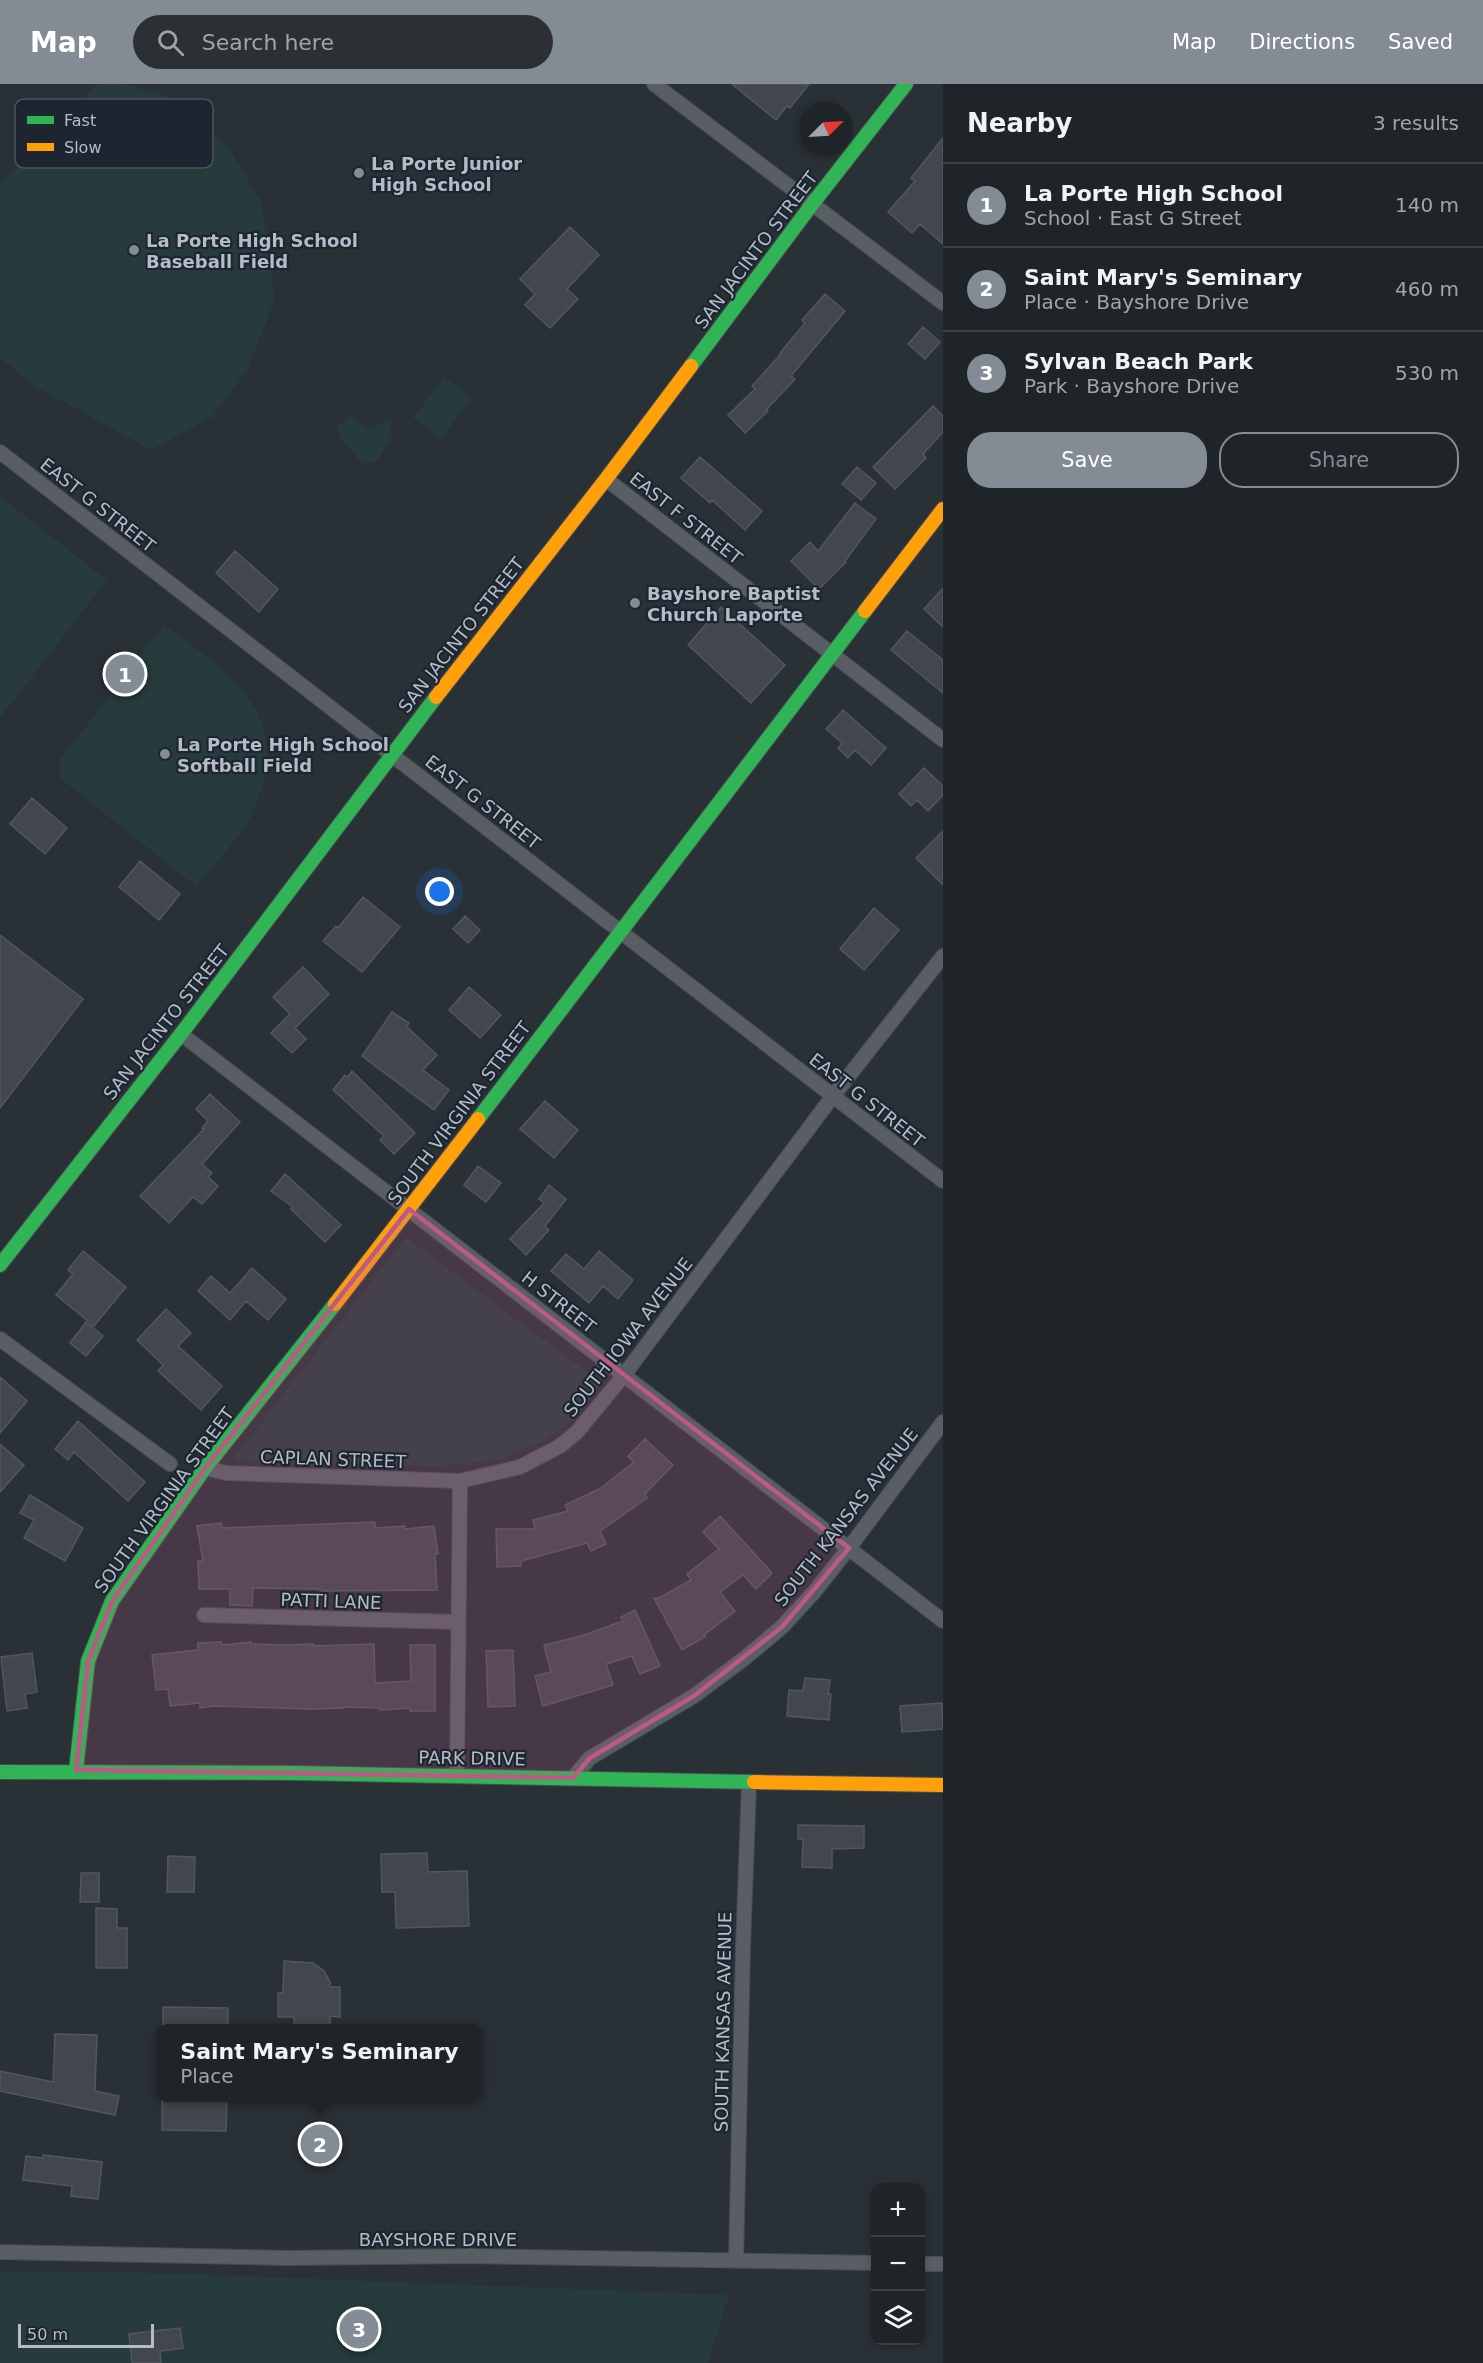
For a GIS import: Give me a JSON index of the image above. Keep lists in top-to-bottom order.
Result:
{
  "streets": {
    "street": [
      "SAN JACINTO STREET",
      "EAST G STREET",
      "EAST F STREET",
      "SOUTH VIRGINIA STREET",
      "H STREET",
      "SOUTH IOWA AVENUE",
      "CAPLAN STREET",
      "SOUTH KANSAS AVENUE",
      "PATTI LANE",
      "PARK DRIVE",
      "BAYSHORE DRIVE"
    ]
  },
  "crossings": [
    ["SAN JACINTO STREET", "EAST G STREET"],
    ["SAN JACINTO STREET", "EAST F STREET"],
    ["SAN JACINTO STREET", "H STREET"],
    ["EAST G STREET", "SOUTH VIRGINIA STREET"],
    ["EAST G STREET", "SOUTH IOWA AVENUE"],
    ["EAST F STREET", "SOUTH VIRGINIA STREET"],
    ["SOUTH VIRGINIA STREET", "H STREET"],
    ["SOUTH VIRGINIA STREET", "CAPLAN STREET"],
    ["SOUTH VIRGINIA STREET", "PARK DRIVE"],
    ["H STREET", "SOUTH IOWA AVENUE"],
    ["H STREET", "SOUTH KANSAS AVENUE"],
    ["SOUTH IOWA AVENUE", "CAPLAN STREET"],
    ["SOUTH KANSAS AVENUE", "PARK DRIVE"],
    ["SOUTH KANSAS AVENUE", "BAYSHORE DRIVE"]
  ],
  "places": [
    "La Porte Junior High School",
    "La Porte High School Baseball Field",
    "Bayshore Baptist Church Laporte",
    "La Porte High School Softball Field"
  ],
  "legend": ["Fast", "Slow"],
  "scale_bar": "50 m",
  "north": "top right",
  "page": {
    "header": "Map",
    "search": "Search here",
    "nav": ["Map", "Directions", "Saved"],
    "heading": ["Nearby", "3 results"],
    "list": [
      {
        "mark": "1",
        "name": "La Porte High School",
        "note": "School · East G Street",
        "value": "140 m"
      },
      {
        "mark": "2",
        "name": "Saint Mary's Seminary",
        "note": "Place · Bayshore Drive",
        "value": "460 m"
      },
      {
        "mark": "3",
        "name": "Sylvan Beach Park",
        "note": "Park · Bayshore Drive",
        "value": "530 m"
      }
    ],
    "buttons": ["Save", "Share"],
    "pins": ["1", "2", "3"],
    "popup": ["Saint Mary's Seminary", "Place"],
    "map_buttons": ["+", "−"],
    "scale": "50 m"
  }
}
